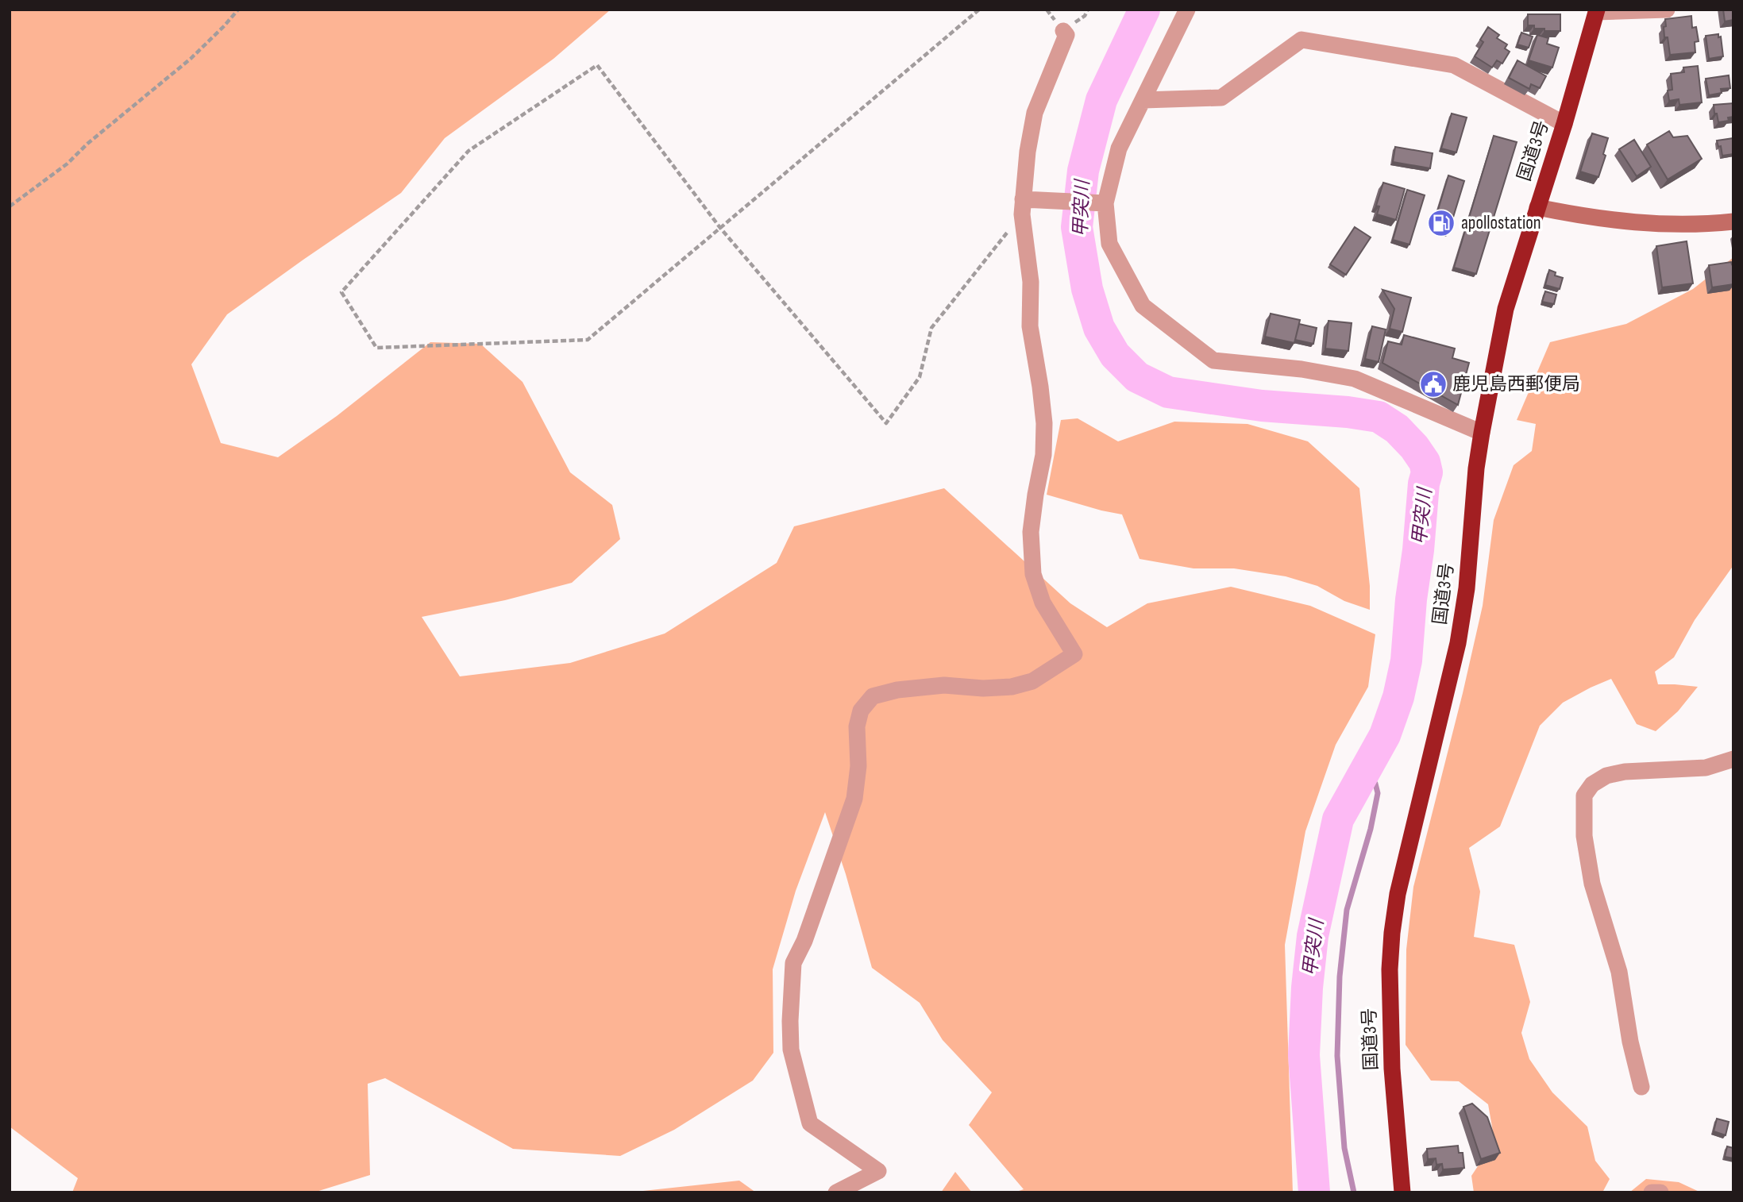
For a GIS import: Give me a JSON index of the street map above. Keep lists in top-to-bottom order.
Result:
{
  "streets": {
    "highway": ["国道3号"]
  },
  "water": ["甲突川"],
  "places": {
    "fuel station": ["apollostation"],
    "public building": ["鹿児島西郵便局"]
  }
}
